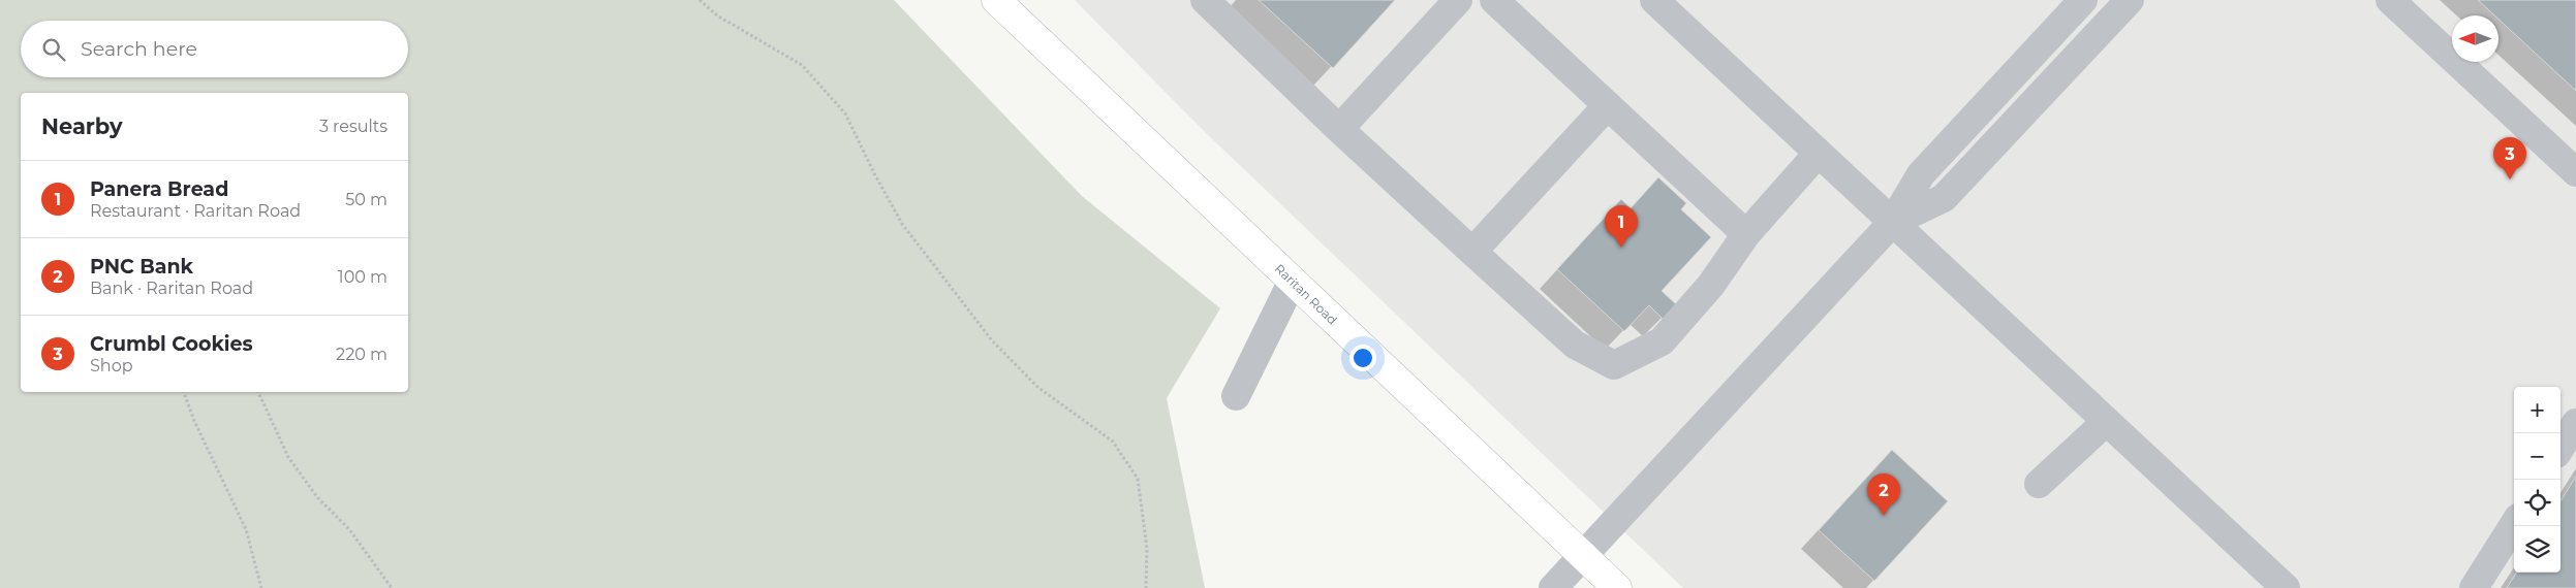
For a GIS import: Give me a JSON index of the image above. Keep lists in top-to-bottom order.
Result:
{
  "streets": {
    "main road": ["Raritan Road"]
  },
  "north": "left",
  "page": {
    "search": "Search here",
    "heading": ["Nearby", "3 results"],
    "pins": ["3", "1", "2"],
    "list": [
      {
        "mark": "1",
        "name": "Panera Bread",
        "note": "Restaurant · Raritan Road",
        "value": "50 m"
      },
      {
        "mark": "2",
        "name": "PNC Bank",
        "note": "Bank · Raritan Road",
        "value": "100 m"
      },
      {
        "mark": "3",
        "name": "Crumbl Cookies",
        "note": "Shop",
        "value": "220 m"
      }
    ],
    "map_buttons": ["+", "−"]
  }
}
